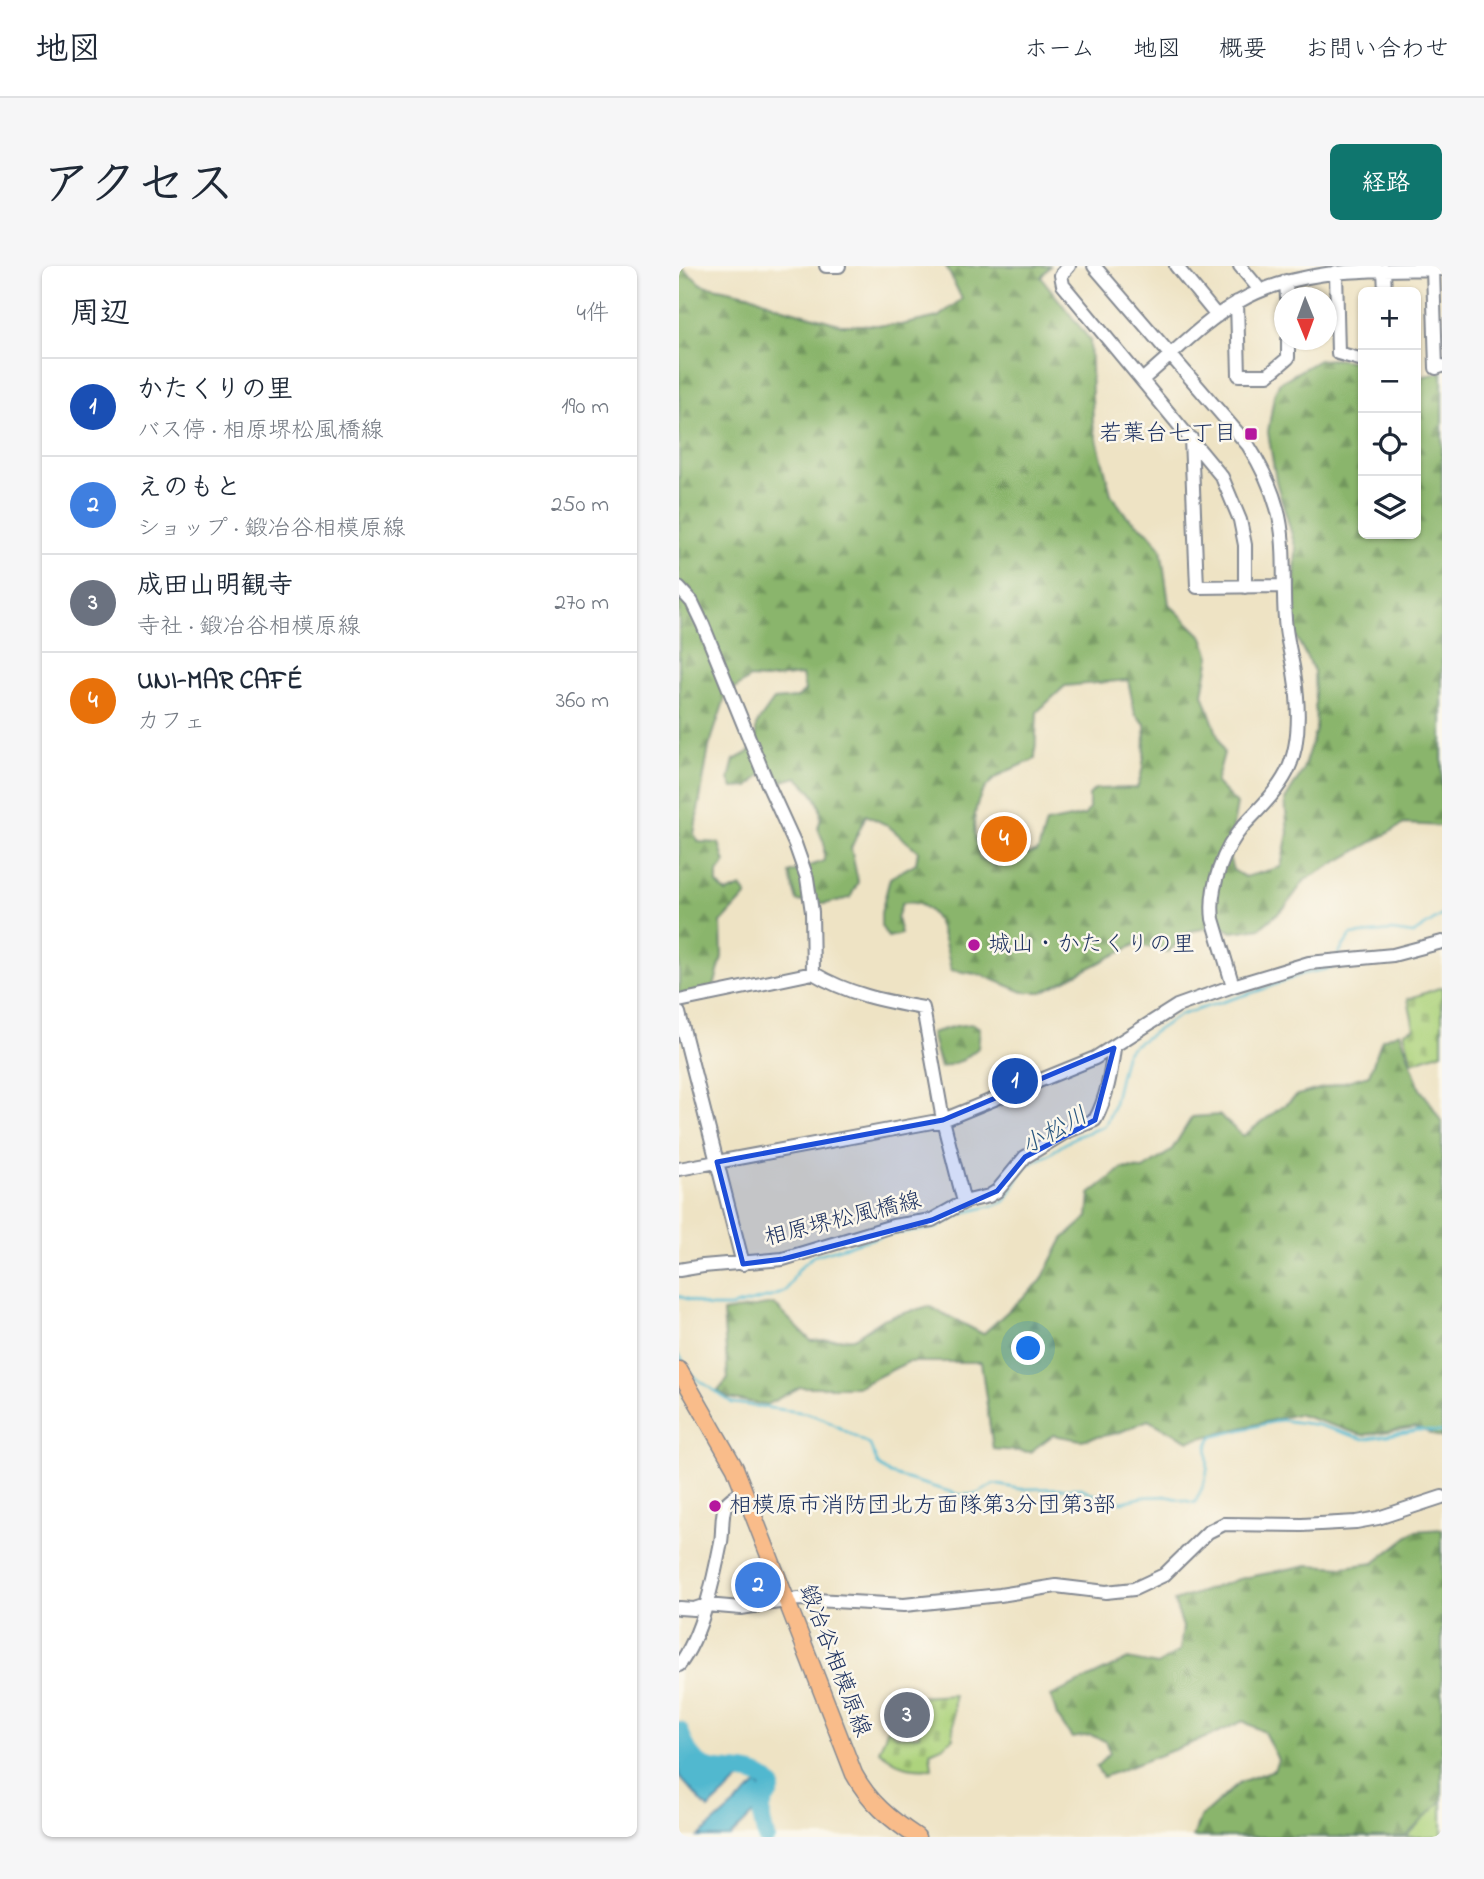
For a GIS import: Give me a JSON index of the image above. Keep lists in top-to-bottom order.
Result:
{
  "streets": {
    "main road": ["鍛冶谷相模原線"],
    "street": ["相原堺松風橋線"]
  },
  "water": ["小松川"],
  "places": {
    "transit": ["若葉台七丁目"],
    "other": ["城山・かたくりの里", "相模原市消防団北方面隊第3分団第3部"]
  },
  "north": "bottom",
  "page": {
    "header": "地図",
    "nav": [
      "ホーム",
      "地図",
      "概要",
      "お問い合わせ"
    ],
    "title": "アクセス",
    "buttons": "経路",
    "heading": ["周辺", "4件"],
    "map_buttons": ["+", "−"],
    "list": [
      {
        "mark": "1",
        "name": "かたくりの里",
        "note": "バス停 · 相原堺松風橋線",
        "value": "190 m"
      },
      {
        "mark": "2",
        "name": "えのもと",
        "note": "ショップ · 鍛冶谷相模原線",
        "value": "250 m"
      },
      {
        "mark": "3",
        "name": "成田山明観寺",
        "note": "寺社 · 鍛冶谷相模原線",
        "value": "270 m"
      },
      {
        "mark": "4",
        "name": "UNI-MAR CAFÉ",
        "note": "カフェ",
        "value": "360 m"
      }
    ],
    "pins": [
      "4",
      "1",
      "2",
      "3"
    ]
  }
}
